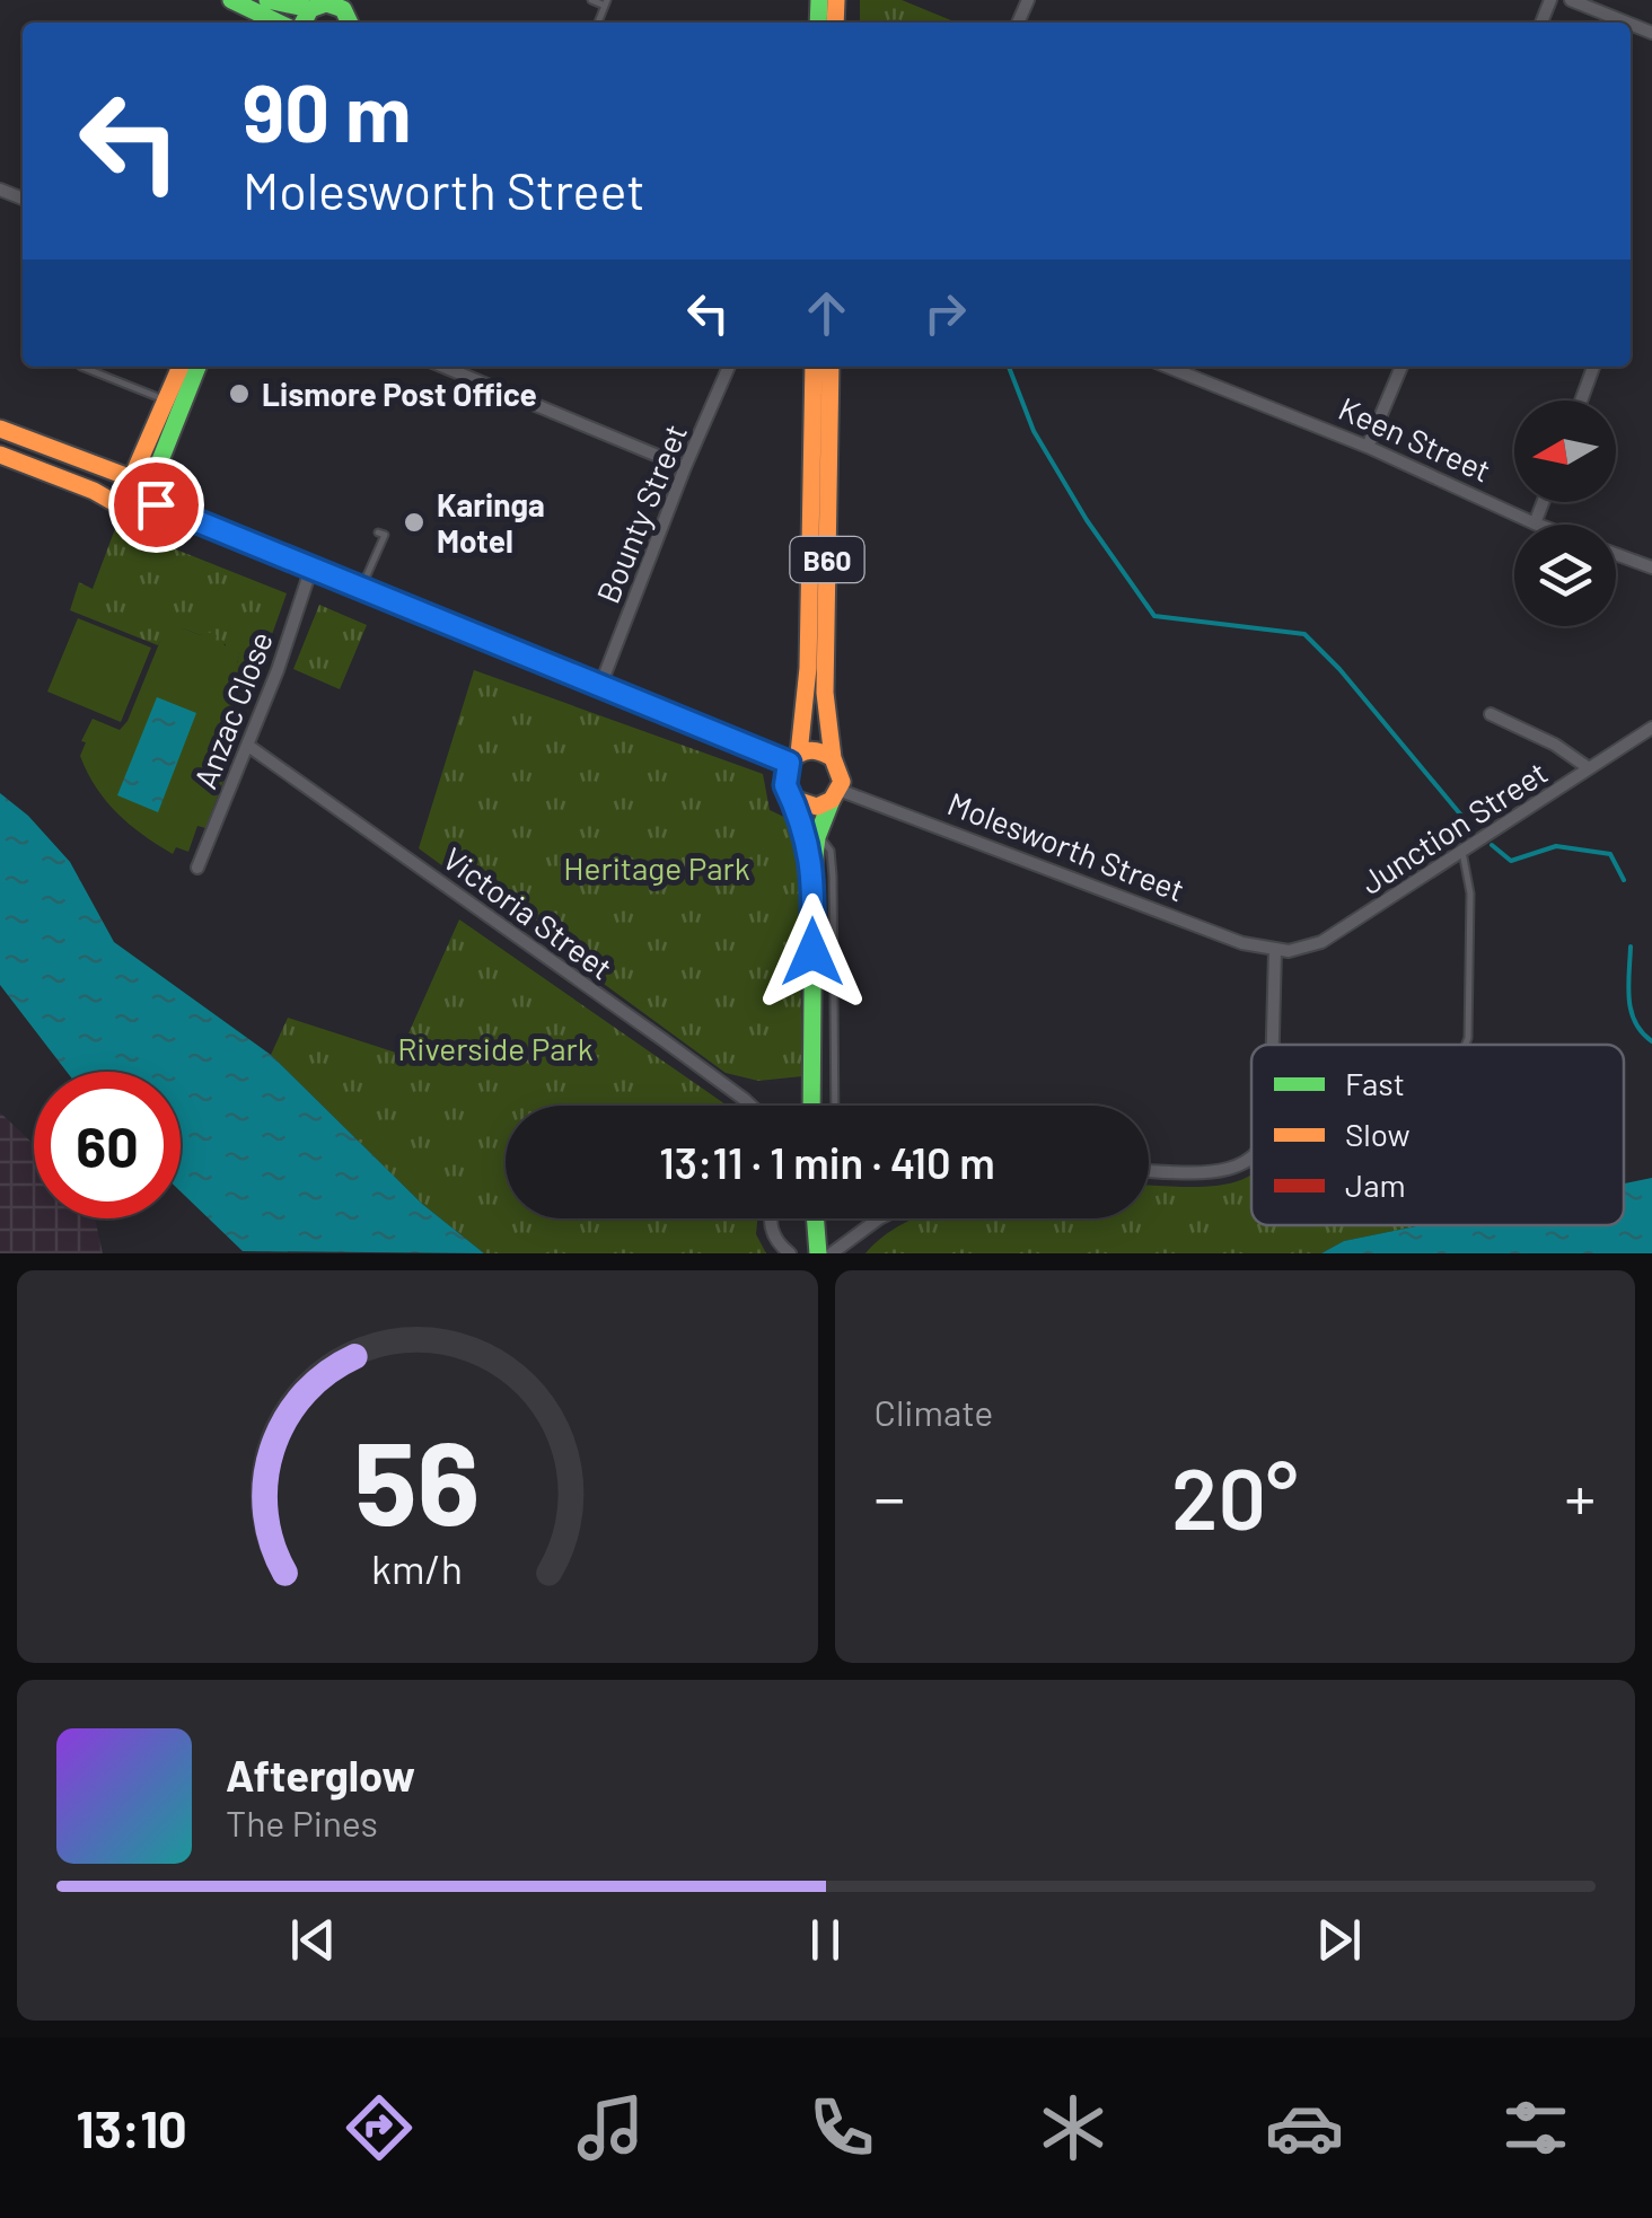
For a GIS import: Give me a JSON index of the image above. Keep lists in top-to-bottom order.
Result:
{
  "streets": {
    "street": [
      "Keen Street",
      "Bounty Street",
      "B60",
      "Anzac Close",
      "Junction Street",
      "Molesworth Street",
      "Victoria Street"
    ]
  },
  "crossings": [
    ["B60", "Molesworth Street"],
    ["Anzac Close", "Victoria Street"],
    ["Junction Street", "Molesworth Street"]
  ],
  "parks": ["Heritage Park", "Riverside Park"],
  "places": ["Lismore Post Office", "Karinga Motel"],
  "legend": ["Fast", "Slow", "Jam"],
  "north": "left",
  "page": {
    "turn": ["90 m", "Molesworth Street"],
    "limit": "60",
    "trip": "13:11 · 1 min · 410 m",
    "tile": "Climate",
    "heat": ["−", "20°", "+"],
    "song": ["Afterglow", "The Pines"],
    "tabs": "13:10",
    "gauge": ["56", "km/h"]
  }
}
